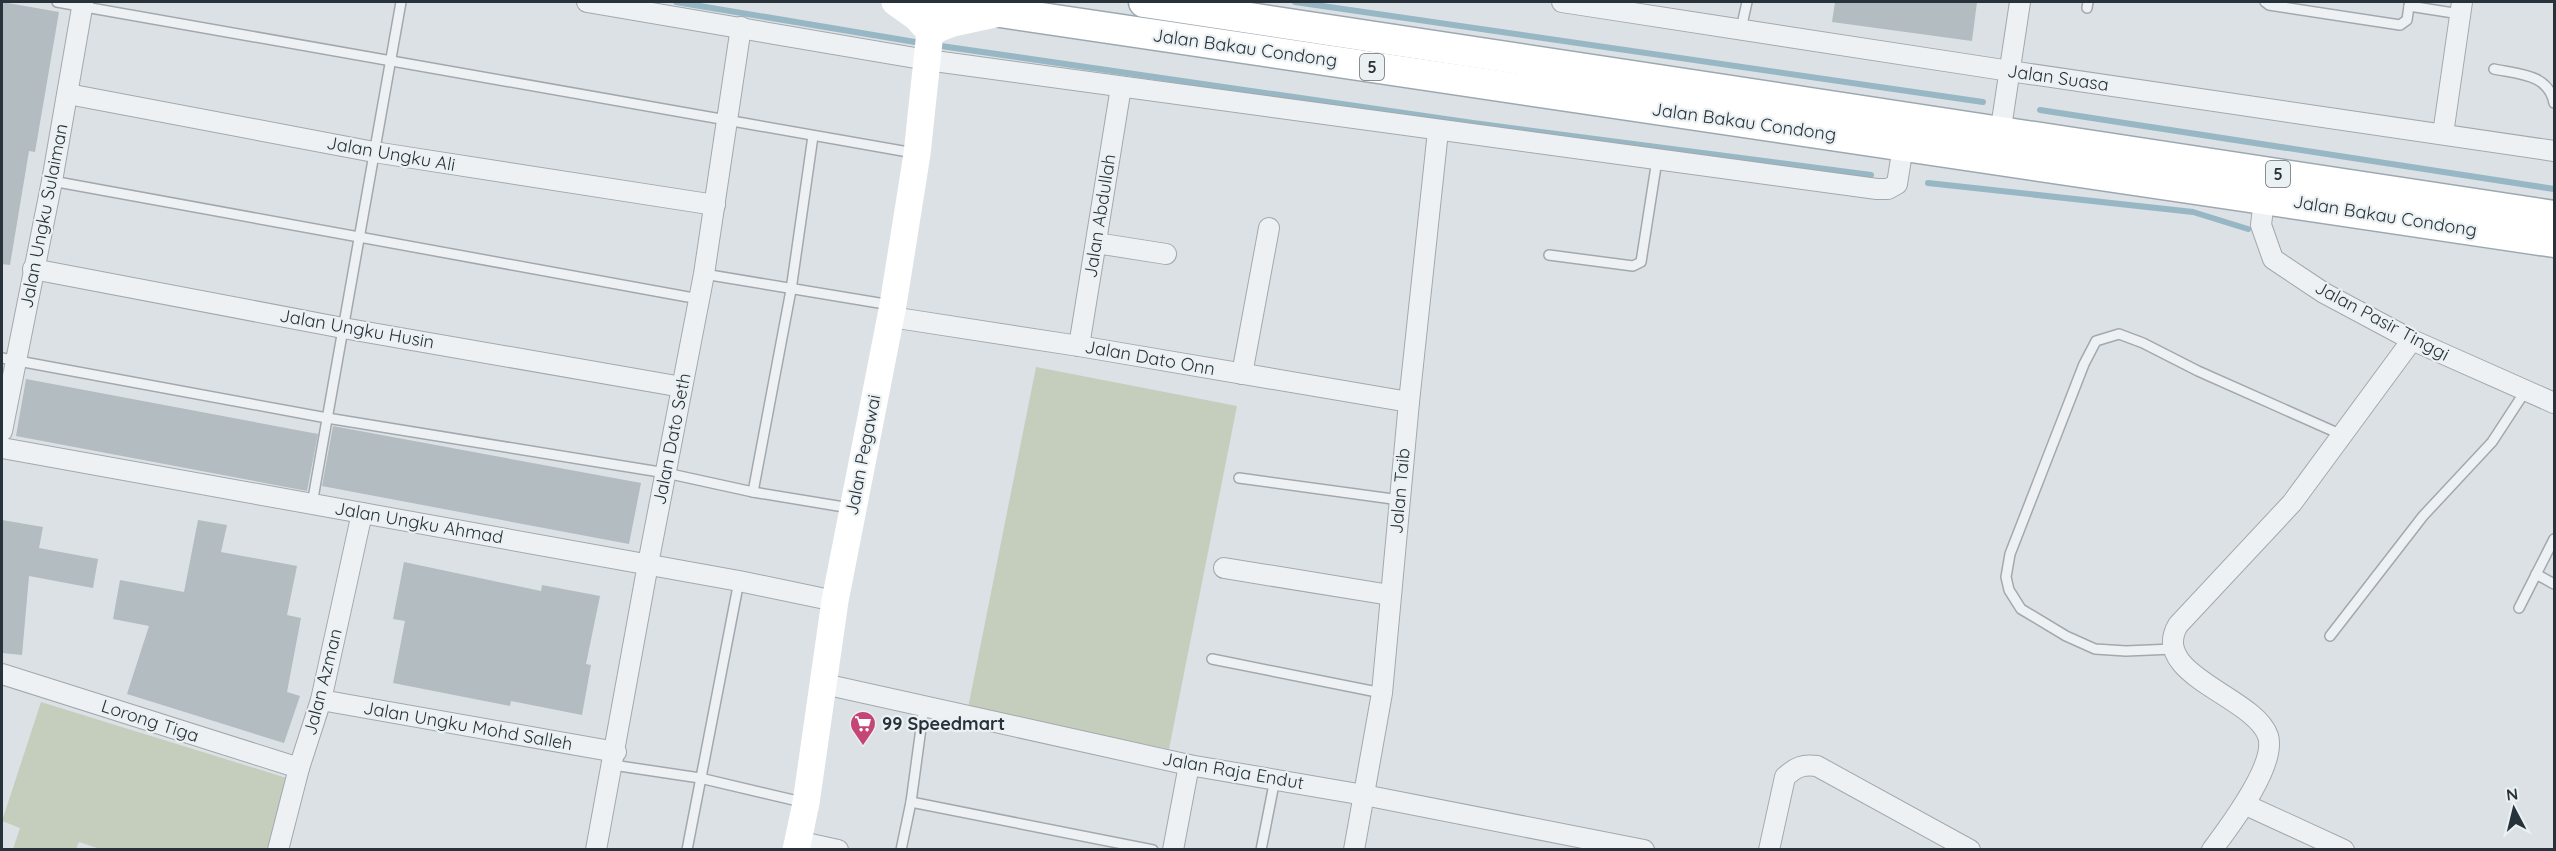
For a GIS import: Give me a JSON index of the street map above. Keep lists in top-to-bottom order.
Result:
{
  "streets": {
    "main road": ["Jalan Bakau Condong", "5"],
    "street": [
      "Jalan Suasa",
      "Jalan Ungku Ali",
      "Jalan Ungku Sulaiman",
      "Jalan Abdullah",
      "Jalan Pasir Tinggi",
      "Jalan Ungku Husin",
      "Jalan Dato Onn",
      "Jalan Dato Seth",
      "Jalan Pegawai",
      "Jalan Taib",
      "Jalan Ungku Ahmad",
      "Jalan Azman",
      "Lorong Tiga",
      "Jalan Ungku Mohd Salleh",
      "Jalan Raja Endut"
    ]
  },
  "crossings": [
    ["Jalan Bakau Condong", "Jalan Pasir Tinggi"],
    ["Jalan Ungku Ali", "Jalan Ungku Sulaiman"],
    ["Jalan Ungku Ali", "Jalan Dato Seth"],
    ["Jalan Ungku Sulaiman", "Jalan Ungku Husin"],
    ["Jalan Abdullah", "Jalan Dato Onn"],
    ["Jalan Ungku Husin", "Jalan Dato Seth"],
    ["Jalan Dato Onn", "Jalan Pegawai"],
    ["Jalan Dato Onn", "Jalan Taib"],
    ["Jalan Dato Seth", "Jalan Ungku Ahmad"],
    ["Jalan Dato Seth", "Jalan Ungku Mohd Salleh"],
    ["Jalan Pegawai", "Jalan Ungku Ahmad"],
    ["Jalan Pegawai", "Jalan Raja Endut"],
    ["Jalan Taib", "Jalan Raja Endut"],
    ["Jalan Ungku Ahmad", "Jalan Azman"],
    ["Jalan Azman", "Lorong Tiga"],
    ["Jalan Azman", "Jalan Ungku Mohd Salleh"]
  ],
  "places": {
    "supermarket": ["99 Speedmart"]
  },
  "north": "top"
}
